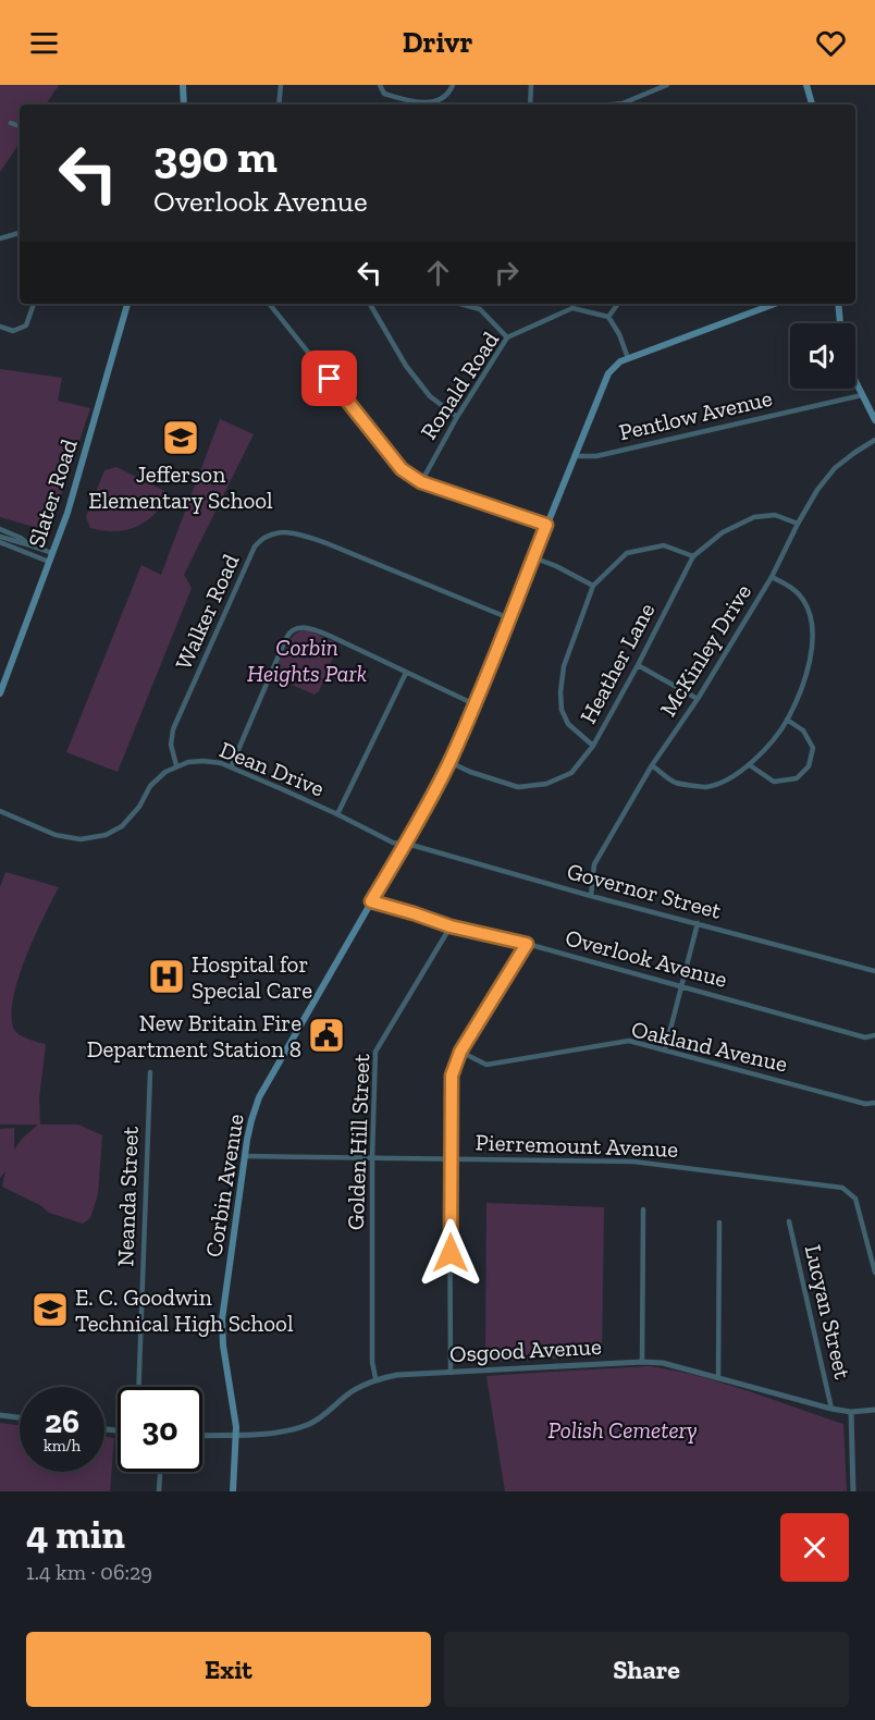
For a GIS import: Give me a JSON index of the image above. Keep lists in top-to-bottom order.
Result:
{
  "streets": {
    "main road": ["Slater Road", "Corbin Avenue"],
    "street": [
      "Ronald Road",
      "Pentlow Avenue",
      "Walker Road",
      "McKinley Drive",
      "Heather Lane",
      "Dean Drive",
      "Governor Street",
      "Overlook Avenue",
      "Oakland Avenue",
      "Golden Hill Street",
      "Pierremount Avenue",
      "Neanda Street",
      "Lucyan Street",
      "Osgood Avenue"
    ]
  },
  "crossings": [
    ["Pentlow Avenue", "Corbin Avenue"],
    ["Walker Road", "Dean Drive"],
    ["Walker Road", "Corbin Avenue"],
    ["McKinley Drive", "Heather Lane"],
    ["McKinley Drive", "Governor Street"],
    ["Heather Lane", "Corbin Avenue"],
    ["Dean Drive", "Governor Street"],
    ["Dean Drive", "Corbin Avenue"],
    ["Governor Street", "Corbin Avenue"],
    ["Overlook Avenue", "Golden Hill Street"],
    ["Overlook Avenue", "Corbin Avenue"],
    ["Golden Hill Street", "Pierremount Avenue"],
    ["Golden Hill Street", "Osgood Avenue"],
    ["Pierremount Avenue", "Corbin Avenue"],
    ["Corbin Avenue", "Osgood Avenue"],
    ["Lucyan Street", "Osgood Avenue"]
  ],
  "parks": ["Corbin Heights Park", "Polish Cemetery"],
  "places": {
    "school or university": ["Jefferson Elementary School", "E. C. Goodwin Technical High School"],
    "hospital": ["Hospital for Special Care"],
    "public building": ["New Britain Fire Department Station 8"]
  },
  "page": {
    "header": "Drivr",
    "turn": ["390 m", "Overlook Avenue"],
    "speed": "26 km/h",
    "limit": "30",
    "heading": ["4 min", "1.4 km · 06:29"],
    "buttons": ["Exit", "Share"]
  }
}
